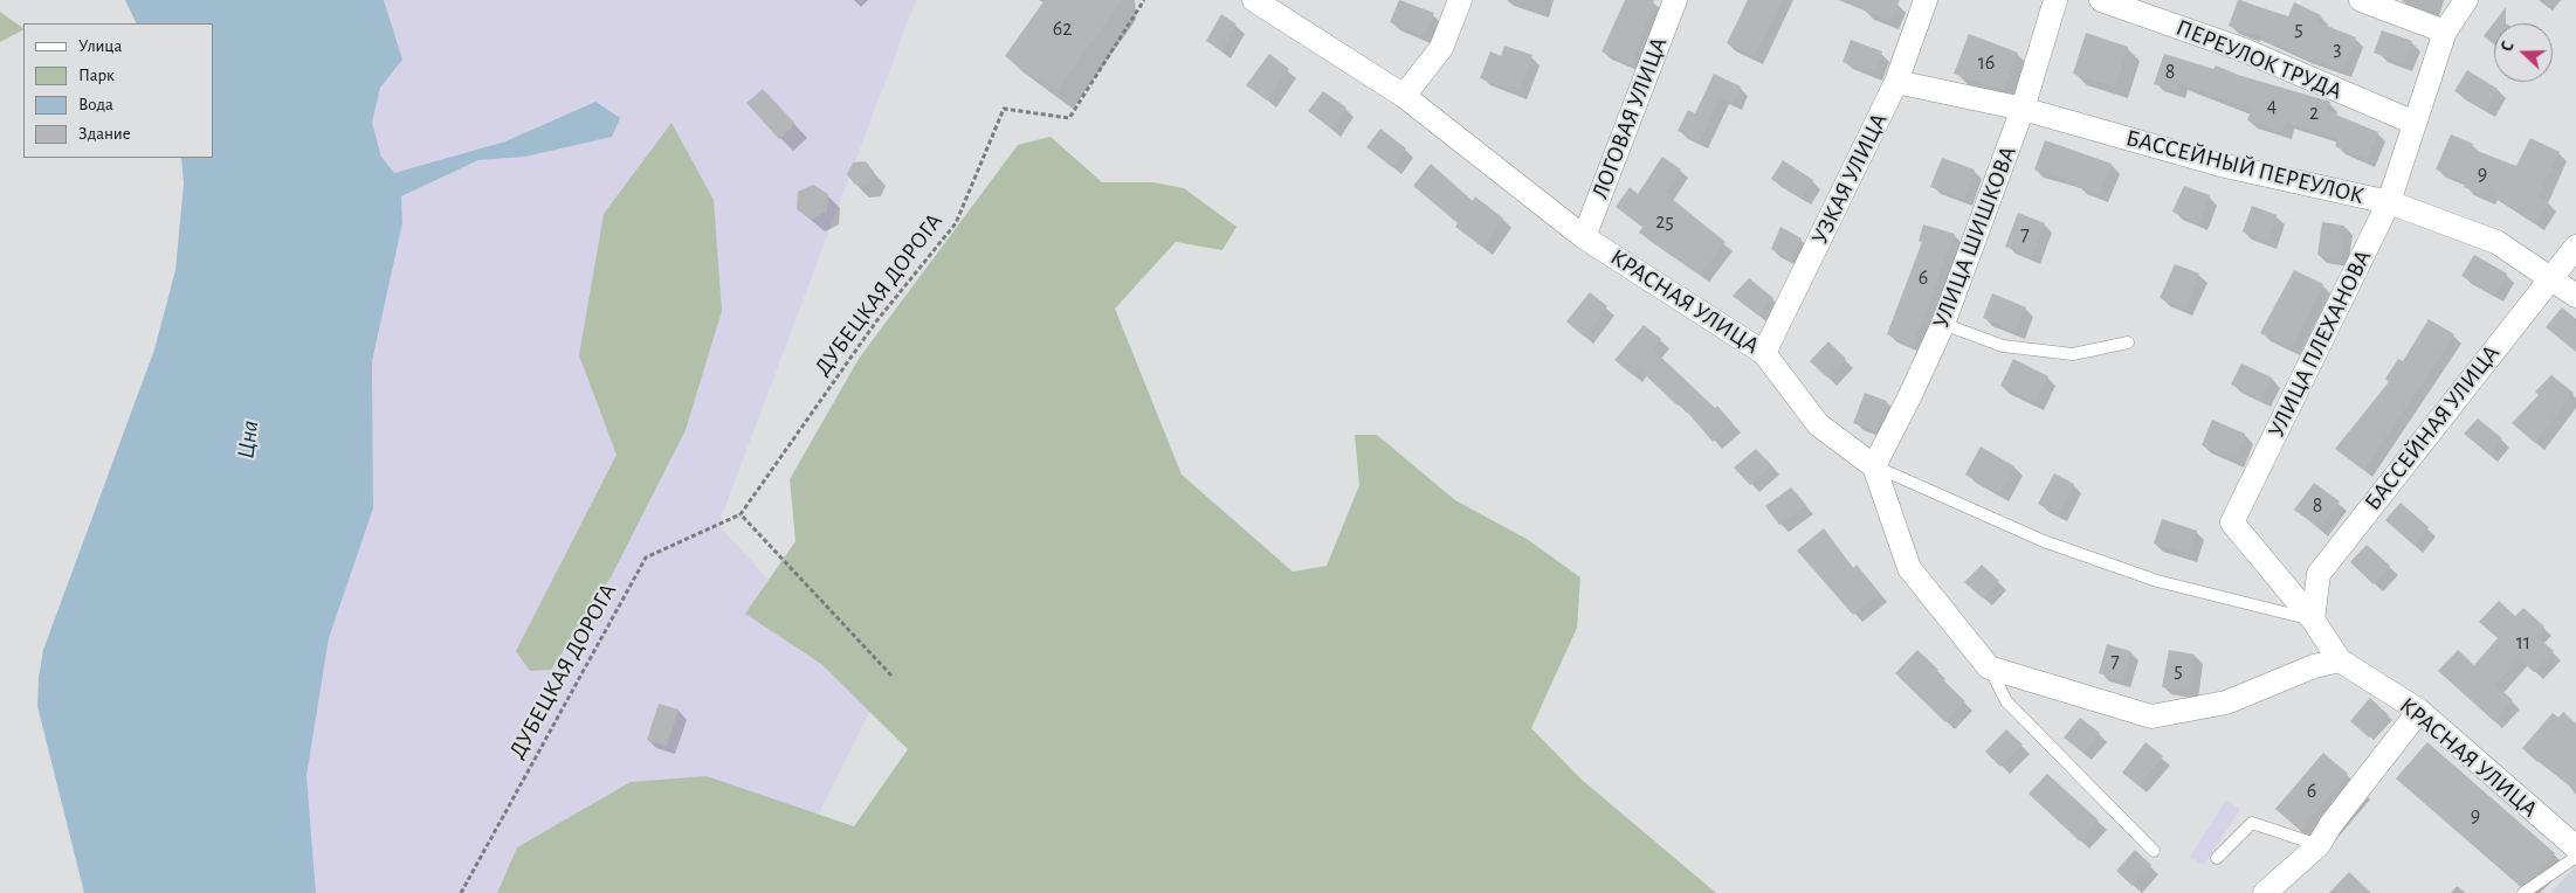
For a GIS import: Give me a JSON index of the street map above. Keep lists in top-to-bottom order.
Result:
{
  "streets": {
    "street": [
      "ПЕРЕУЛОК ТРУДА",
      "ЛОГОВАЯ УЛИЦА",
      "БАССЕЙНЫЙ ПЕРЕУЛОК",
      "УЗКАЯ УЛИЦА",
      "УЛИЦА ШИШКОВА",
      "КРАСНАЯ УЛИЦА",
      "УЛИЦА ПЛЕХАНОВА",
      "БАССЕЙНАЯ УЛИЦА"
    ],
    "path": ["ДУБЕЦКАЯ ДОРОГА"]
  },
  "crossings": [
    ["ПЕРЕУЛОК ТРУДА", "УЛИЦА ПЛЕХАНОВА"],
    ["ЛОГОВАЯ УЛИЦА", "КРАСНАЯ УЛИЦА"],
    ["БАССЕЙНЫЙ ПЕРЕУЛОК", "УЗКАЯ УЛИЦА"],
    ["БАССЕЙНЫЙ ПЕРЕУЛОК", "УЛИЦА ШИШКОВА"],
    ["БАССЕЙНЫЙ ПЕРЕУЛОК", "УЛИЦА ПЛЕХАНОВА"],
    ["БАССЕЙНЫЙ ПЕРЕУЛОК", "БАССЕЙНАЯ УЛИЦА"],
    ["УЗКАЯ УЛИЦА", "КРАСНАЯ УЛИЦА"],
    ["УЛИЦА ШИШКОВА", "КРАСНАЯ УЛИЦА"],
    ["КРАСНАЯ УЛИЦА", "УЛИЦА ПЛЕХАНОВА"],
    ["УЛИЦА ПЛЕХАНОВА", "БАССЕЙНАЯ УЛИЦА"]
  ],
  "water": ["Цна"],
  "house_numbers": [
    "62",
    "5",
    "3",
    "16",
    "8",
    "4",
    "2",
    "9",
    "25",
    "7",
    "6",
    "8",
    "11",
    "7",
    "5",
    "6",
    "9"
  ],
  "legend": [
    "Улица",
    "Парк",
    "Вода",
    "Здание"
  ],
  "north": "left"
}
